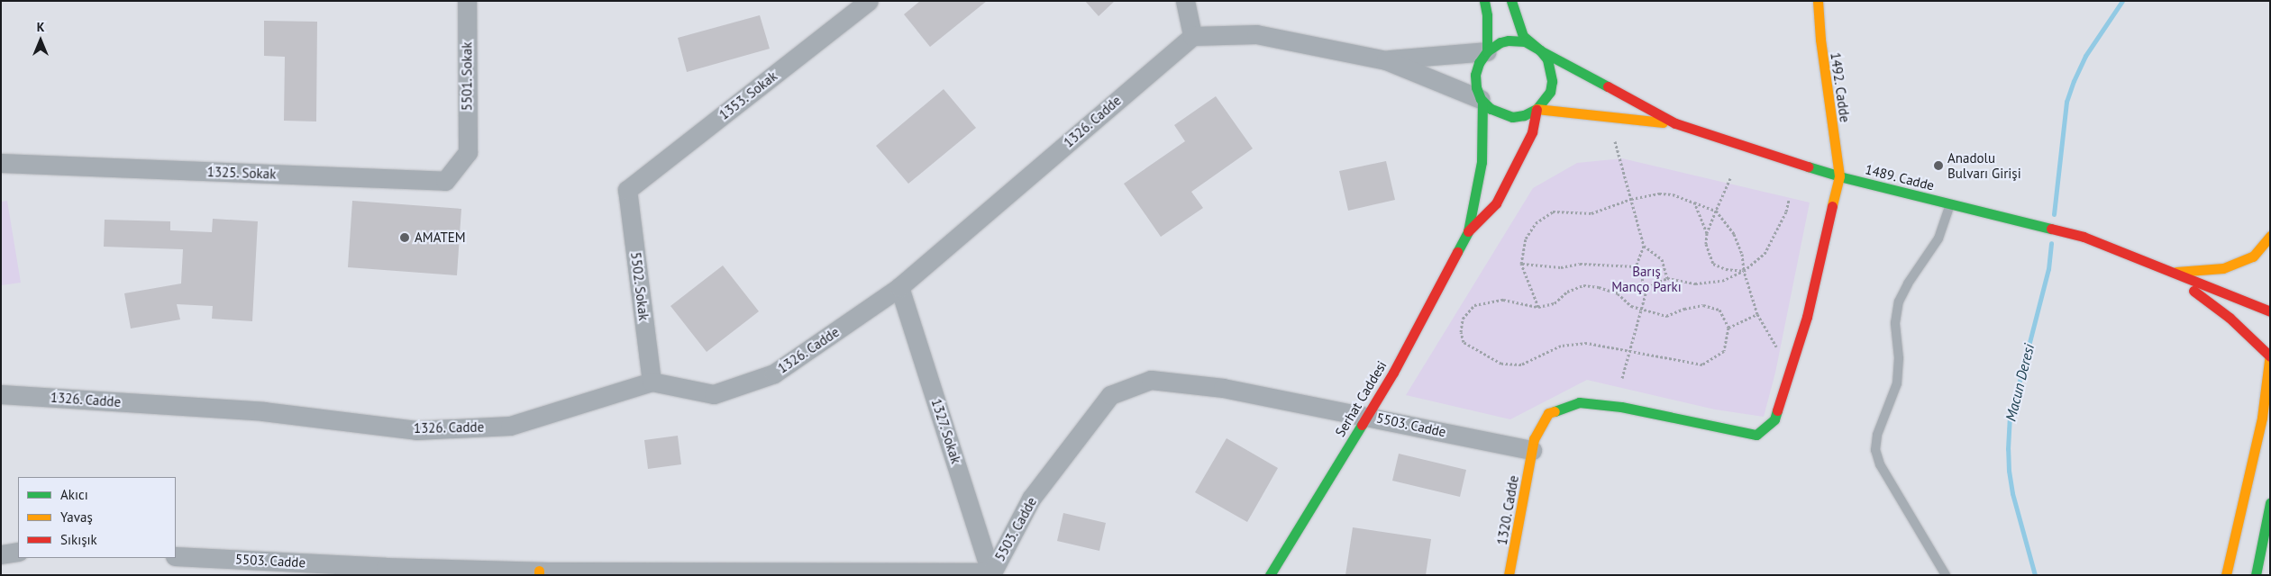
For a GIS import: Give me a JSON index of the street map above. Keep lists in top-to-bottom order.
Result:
{
  "streets": {
    "main road": [
      "1492. Cadde",
      "1489. Cadde",
      "Serhat Caddesi",
      "1320. Cadde"
    ],
    "street": [
      "5501. Sokak",
      "1353. Sokak",
      "1326. Cadde",
      "1325. Sokak",
      "5502. Sokak",
      "5503. Cadde",
      "1327. Sokak"
    ]
  },
  "crossings": [
    ["5501. Sokak", "1325. Sokak"],
    ["1492. Cadde", "1489. Cadde"],
    ["1353. Sokak", "5502. Sokak"],
    ["1326. Cadde", "5502. Sokak"],
    ["1326. Cadde", "1327. Sokak"],
    ["Serhat Caddesi", "5503. Cadde"],
    ["5503. Cadde", "1327. Sokak"],
    ["5503. Cadde", "1320. Cadde"]
  ],
  "water": ["Macun Deresi"],
  "parks": ["Barış Manço Parkı"],
  "places": ["Anadolu Bulvarı Girişi", "AMATEM"],
  "legend": ["Akıcı", "Yavaş", "Sıkışık"],
  "north": "top"
}
